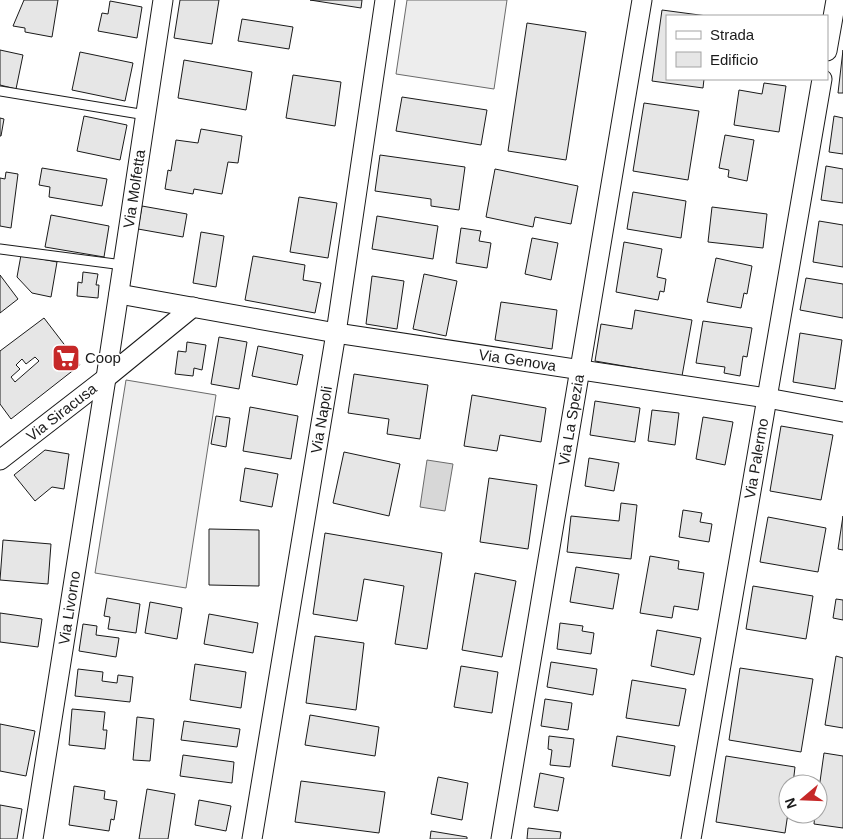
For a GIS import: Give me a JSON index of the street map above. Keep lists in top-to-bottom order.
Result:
{
  "streets": {
    "street": [
      "Via Molfetta",
      "Via Genova",
      "Via Siracusa",
      "Via Napoli",
      "Via La Spezia",
      "Via Palermo",
      "Via Livorno"
    ]
  },
  "crossings": [
    ["Via Molfetta", "Via Genova"],
    ["Via Molfetta", "Via Siracusa"],
    ["Via Molfetta", "Via Livorno"],
    ["Via Genova", "Via Siracusa"],
    ["Via Genova", "Via Napoli"],
    ["Via Genova", "Via La Spezia"],
    ["Via Genova", "Via Palermo"],
    ["Via Siracusa", "Via Livorno"]
  ],
  "places": {
    "supermarket": ["Coop"]
  },
  "legend": ["Strada", "Edificio"],
  "north": "left"
}
